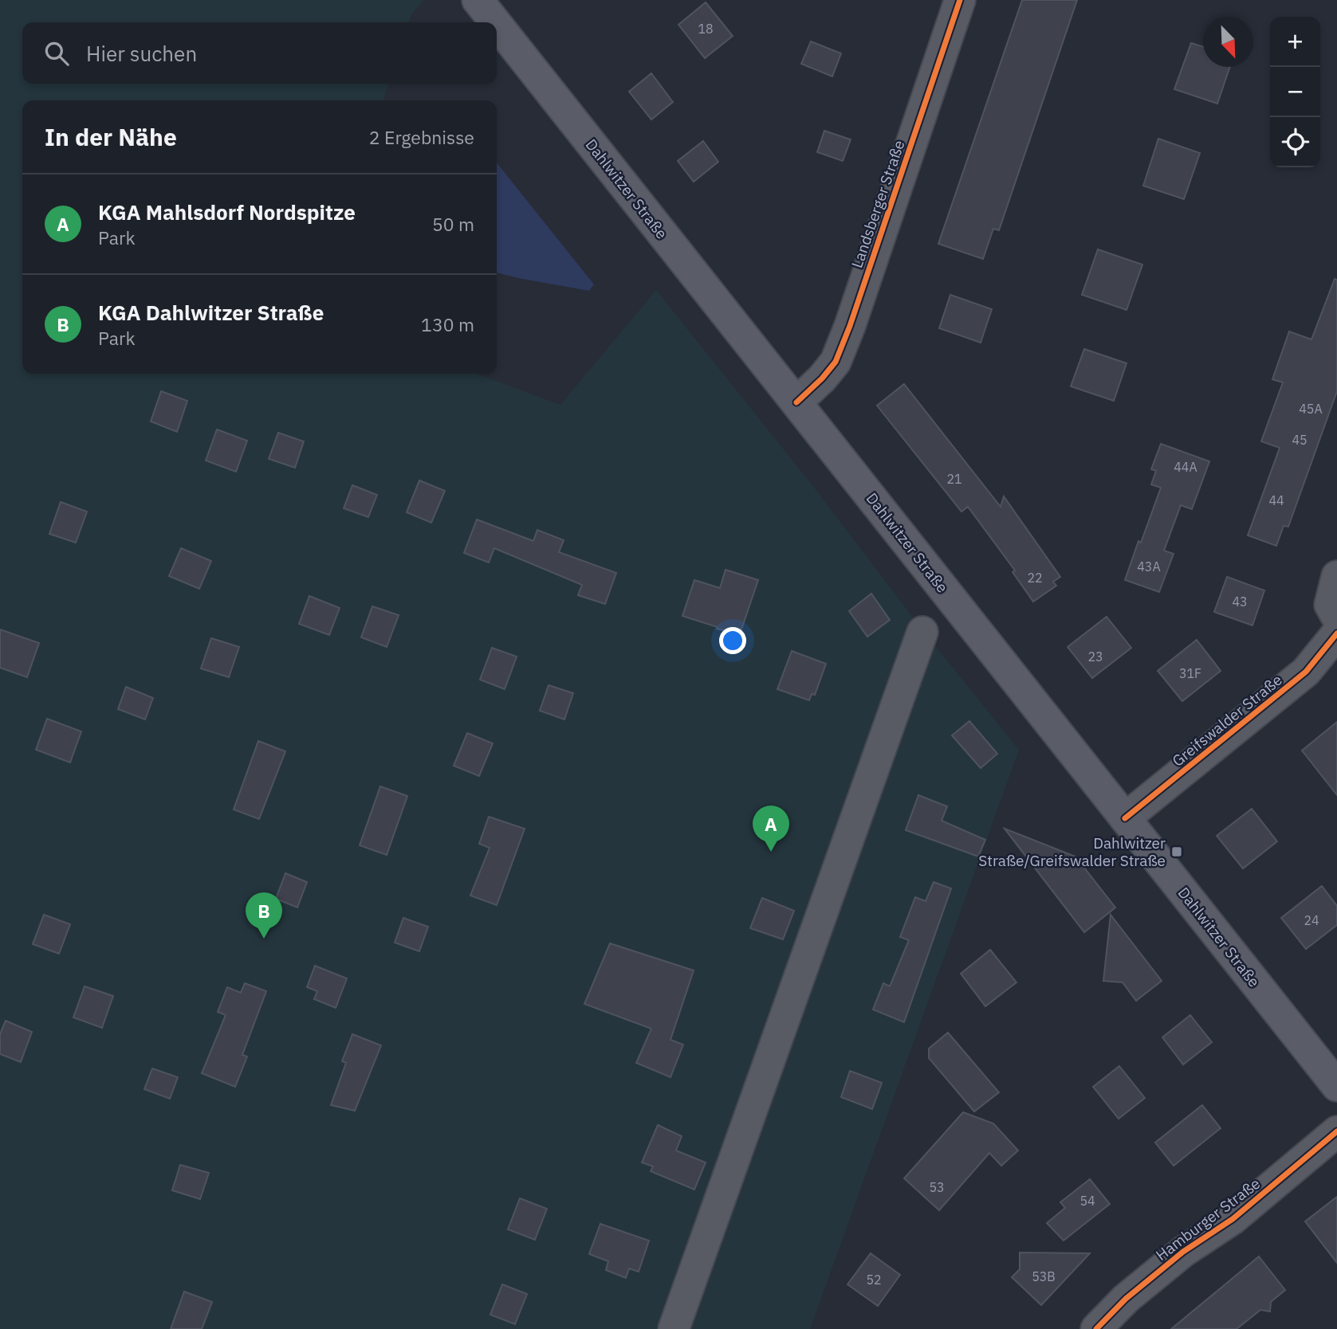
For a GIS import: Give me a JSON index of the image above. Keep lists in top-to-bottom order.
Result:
{
  "streets": {
    "main road": ["Dahlwitzer Straße"],
    "street": ["Landsberger Straße", "Greifswalder Straße", "Hamburger Straße"]
  },
  "crossings": [
    ["Dahlwitzer Straße", "Landsberger Straße"],
    ["Dahlwitzer Straße", "Greifswalder Straße"]
  ],
  "places": {
    "transit": ["Dahlwitzer Straße/Greifswalder Straße"]
  },
  "house_numbers": [
    "18",
    "45A",
    "45",
    "44A",
    "21",
    "44",
    "43A",
    "22",
    "43",
    "23",
    "31F",
    "24",
    "53",
    "54",
    "53B",
    "52"
  ],
  "north": "bottom right",
  "page": {
    "map_buttons": ["+", "−"],
    "search": "Hier suchen",
    "heading": ["In der Nähe", "2 Ergebnisse"],
    "list": [
      {
        "mark": "A",
        "name": "KGA Mahlsdorf Nordspitze",
        "note": "Park",
        "value": "50 m"
      },
      {
        "mark": "B",
        "name": "KGA Dahlwitzer Straße",
        "note": "Park",
        "value": "130 m"
      }
    ],
    "pins": ["A", "B"]
  }
}
